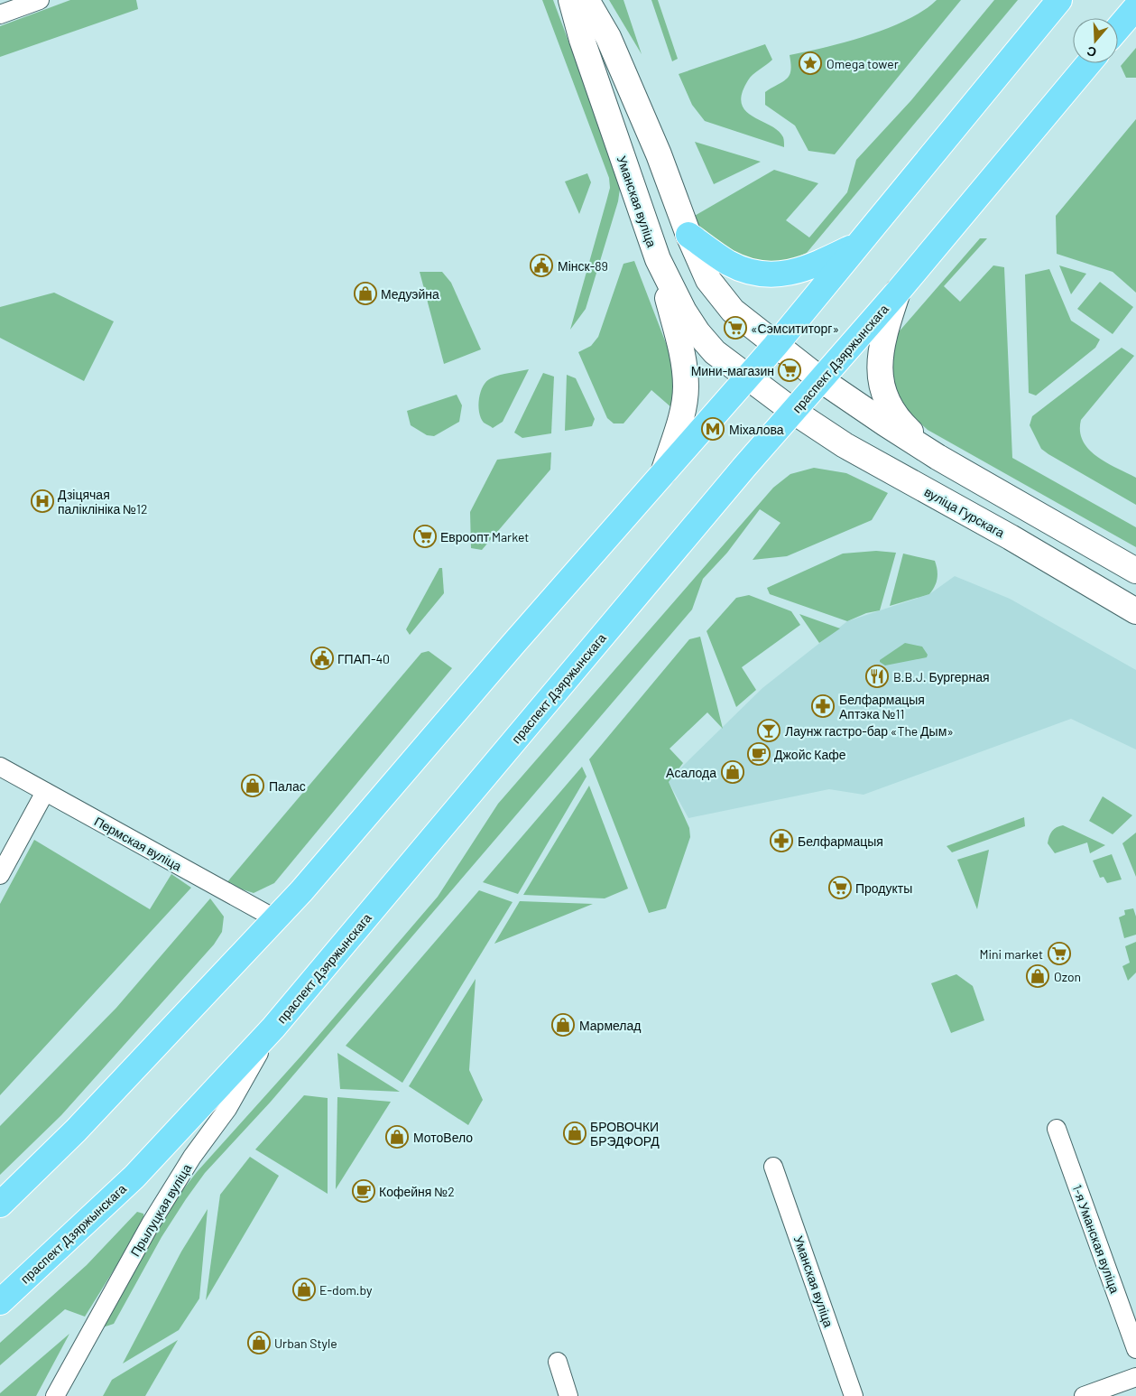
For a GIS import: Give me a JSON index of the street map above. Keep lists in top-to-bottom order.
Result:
{
  "streets": {
    "main road": ["Уманская вуліца", "праспект Дзяржынскага", "вуліца Гурскага"],
    "street": ["Пермская вуліца", "Прылуцкая вуліца", "1-я Уманская вуліца"]
  },
  "crossings": [
    ["Уманская вуліца", "праспект Дзяржынскага"],
    ["Уманская вуліца", "вуліца Гурскага"],
    ["праспект Дзяржынскага", "вуліца Гурскага"],
    ["праспект Дзяржынскага", "Прылуцкая вуліца"]
  ],
  "places": {
    "place": ["Omega tower"],
    "public building": ["Мінск-89", "ГПАП-40"],
    "shop": [
      "Медуэйна",
      "Асалода",
      "Палас",
      "Ozon",
      "Мармелад",
      "БРОВОЧКИ БРЭДФОРД",
      "МотоВело",
      "E-dom.by",
      "Urban Style"
    ],
    "supermarket": [
      "«Сэмсититорг»",
      "Мини-магазин",
      "Евроопт Market",
      "Продукты",
      "Mini market"
    ],
    "metro station": ["Міхалова"],
    "hospital": ["Дзіцячая паліклініка №12"],
    "restaurant": ["B.B.J. Бургерная"],
    "pharmacy": ["Белфармацыя Аптэка №11", "Белфармацыя"],
    "bar": ["Лаунж гастро-бар «The Дым»"],
    "cafe": ["Джойс Кафе", "Кофейня №2"]
  },
  "north": "bottom"
}
